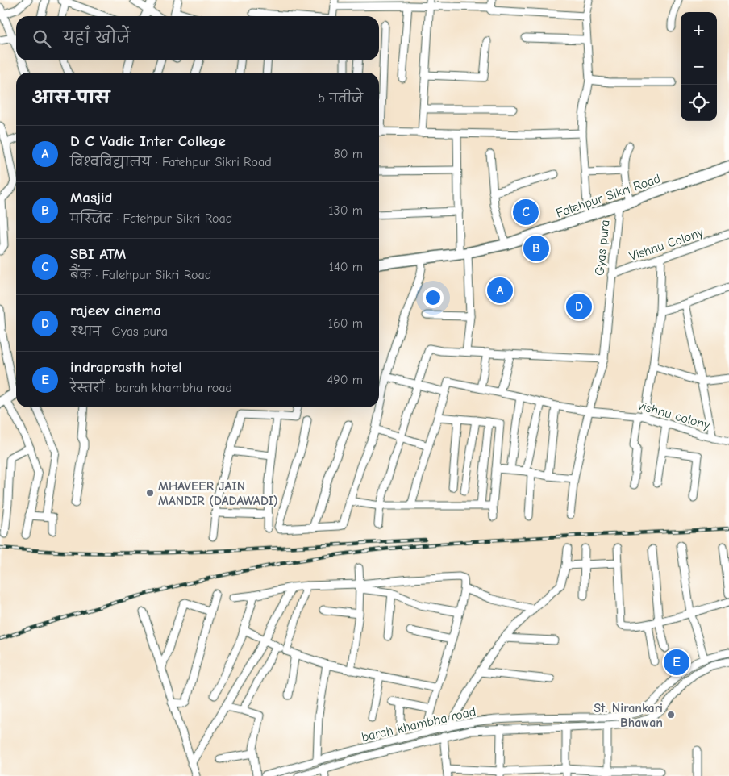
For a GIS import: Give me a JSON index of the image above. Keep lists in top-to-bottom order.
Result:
{
  "streets": {
    "main road": ["Fatehpur Sikri Road"],
    "street": [
      "Vishnu Colony",
      "Gyas pura",
      "vishnu colony",
      "barah khambha road"
    ]
  },
  "crossings": [
    ["Fatehpur Sikri Road", "Gyas pura"],
    ["Vishnu Colony", "Gyas pura"],
    ["Gyas pura", "vishnu colony"]
  ],
  "places": ["MHAVEER JAIN MANDIR (DADAWADI)", "St. Nirankari Bhawan"],
  "page": {
    "map_buttons": ["+", "−"],
    "search": "यहाँ खोजें",
    "heading": ["आस-पास", "5 नतीजे"],
    "list": [
      {
        "mark": "A",
        "name": "D C Vadic Inter College",
        "note": "विश्वविद्यालय · Fatehpur Sikri Road",
        "value": "80 m"
      },
      {
        "mark": "B",
        "name": "Masjid",
        "note": "मस्जिद · Fatehpur Sikri Road",
        "value": "130 m"
      },
      {
        "mark": "C",
        "name": "SBI ATM",
        "note": "बैंक · Fatehpur Sikri Road",
        "value": "140 m"
      },
      {
        "mark": "D",
        "name": "rajeev cinema",
        "note": "स्थान · Gyas pura",
        "value": "160 m"
      },
      {
        "mark": "E",
        "name": "indraprasth hotel",
        "note": "रेस्तराँ · barah khambha road",
        "value": "490 m"
      }
    ],
    "pins": [
      "C",
      "B",
      "A",
      "D",
      "E"
    ]
  }
}
